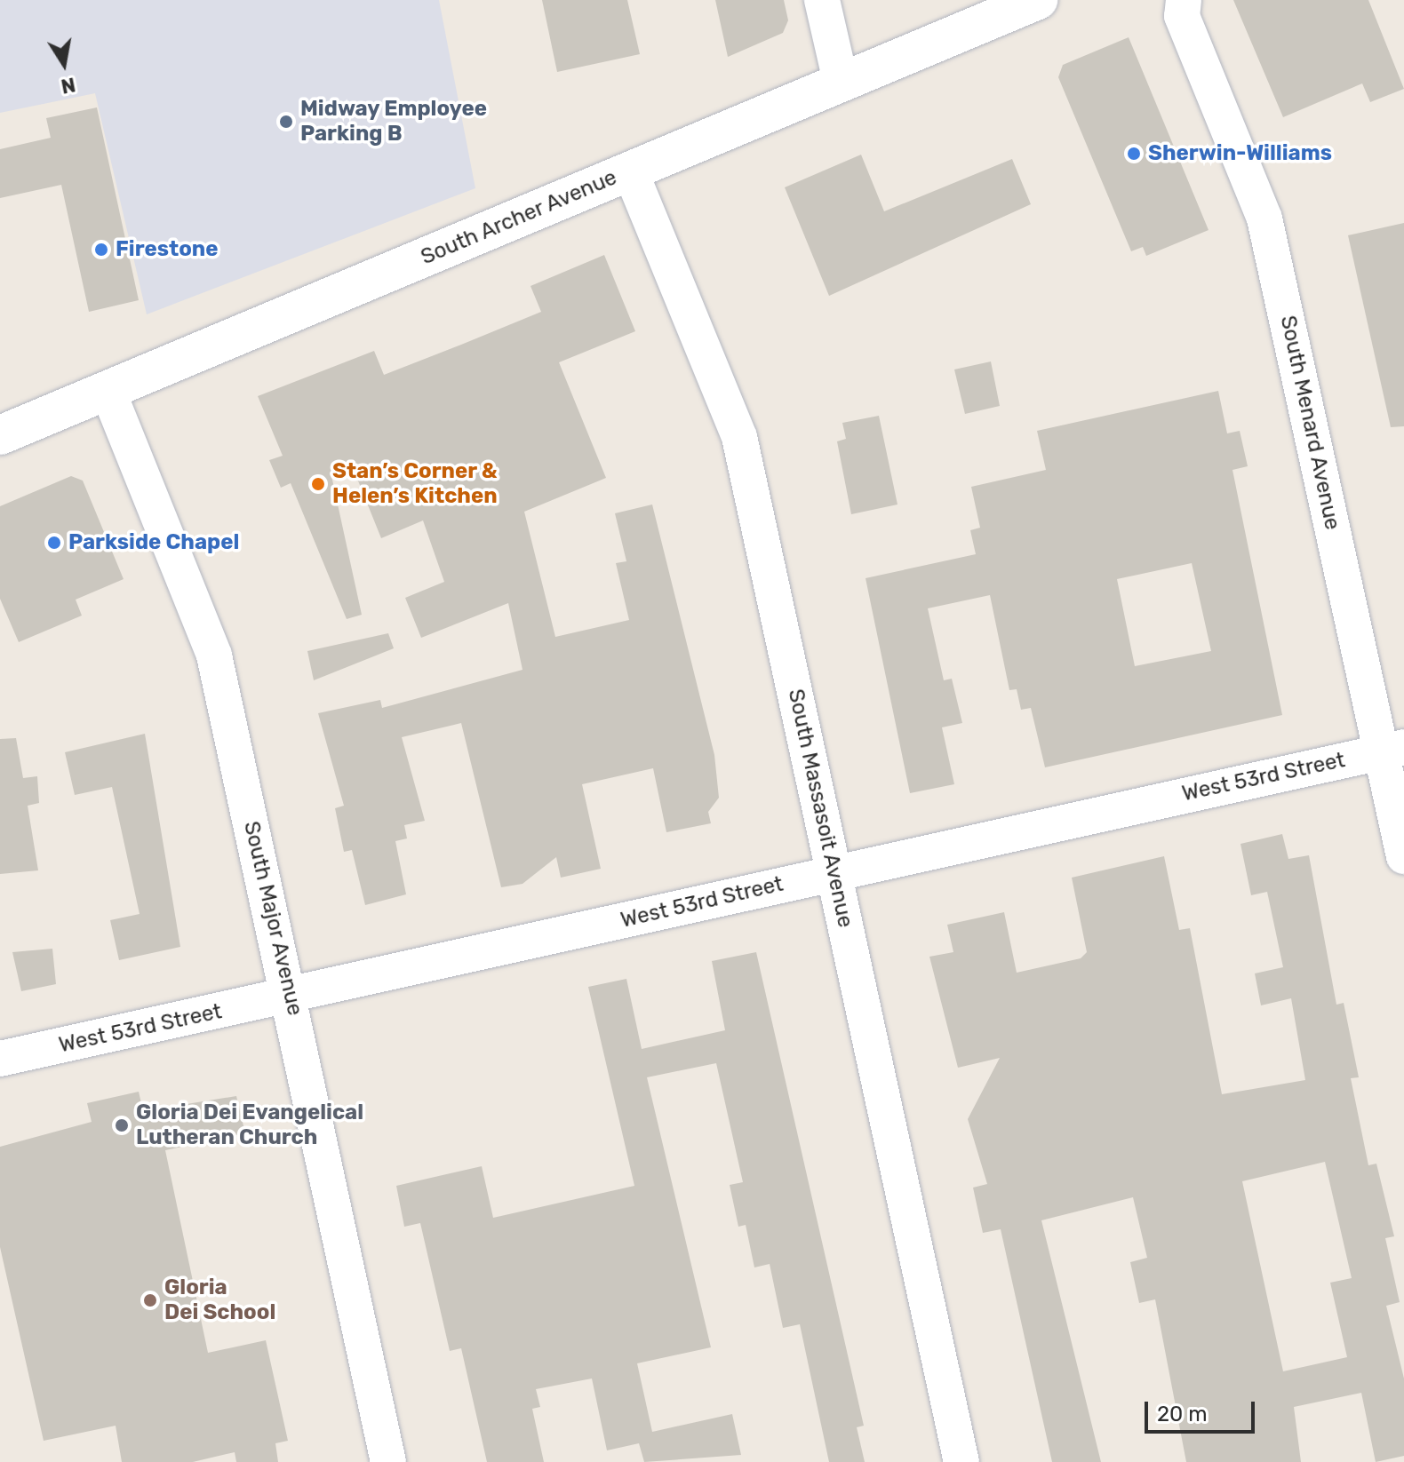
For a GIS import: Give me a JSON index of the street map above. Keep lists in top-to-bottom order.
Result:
{
  "streets": {
    "main road": ["South Archer Avenue"],
    "street": [
      "South Menard Avenue",
      "West 53rd Street",
      "South Massasoit Avenue",
      "South Major Avenue"
    ]
  },
  "crossings": [
    ["South Archer Avenue", "South Massasoit Avenue"],
    ["South Archer Avenue", "South Major Avenue"],
    ["South Menard Avenue", "West 53rd Street"],
    ["West 53rd Street", "South Massasoit Avenue"],
    ["West 53rd Street", "South Major Avenue"]
  ],
  "places": [
    "Midway Employee Parking B",
    "Sherwin-Williams",
    "Firestone",
    "Stan’s Corner & Helen’s Kitchen",
    "Parkside Chapel",
    "Gloria Dei Evangelical Lutheran Church",
    "Gloria Dei School"
  ],
  "scale_bar": "20 m",
  "north": "bottom"
}
